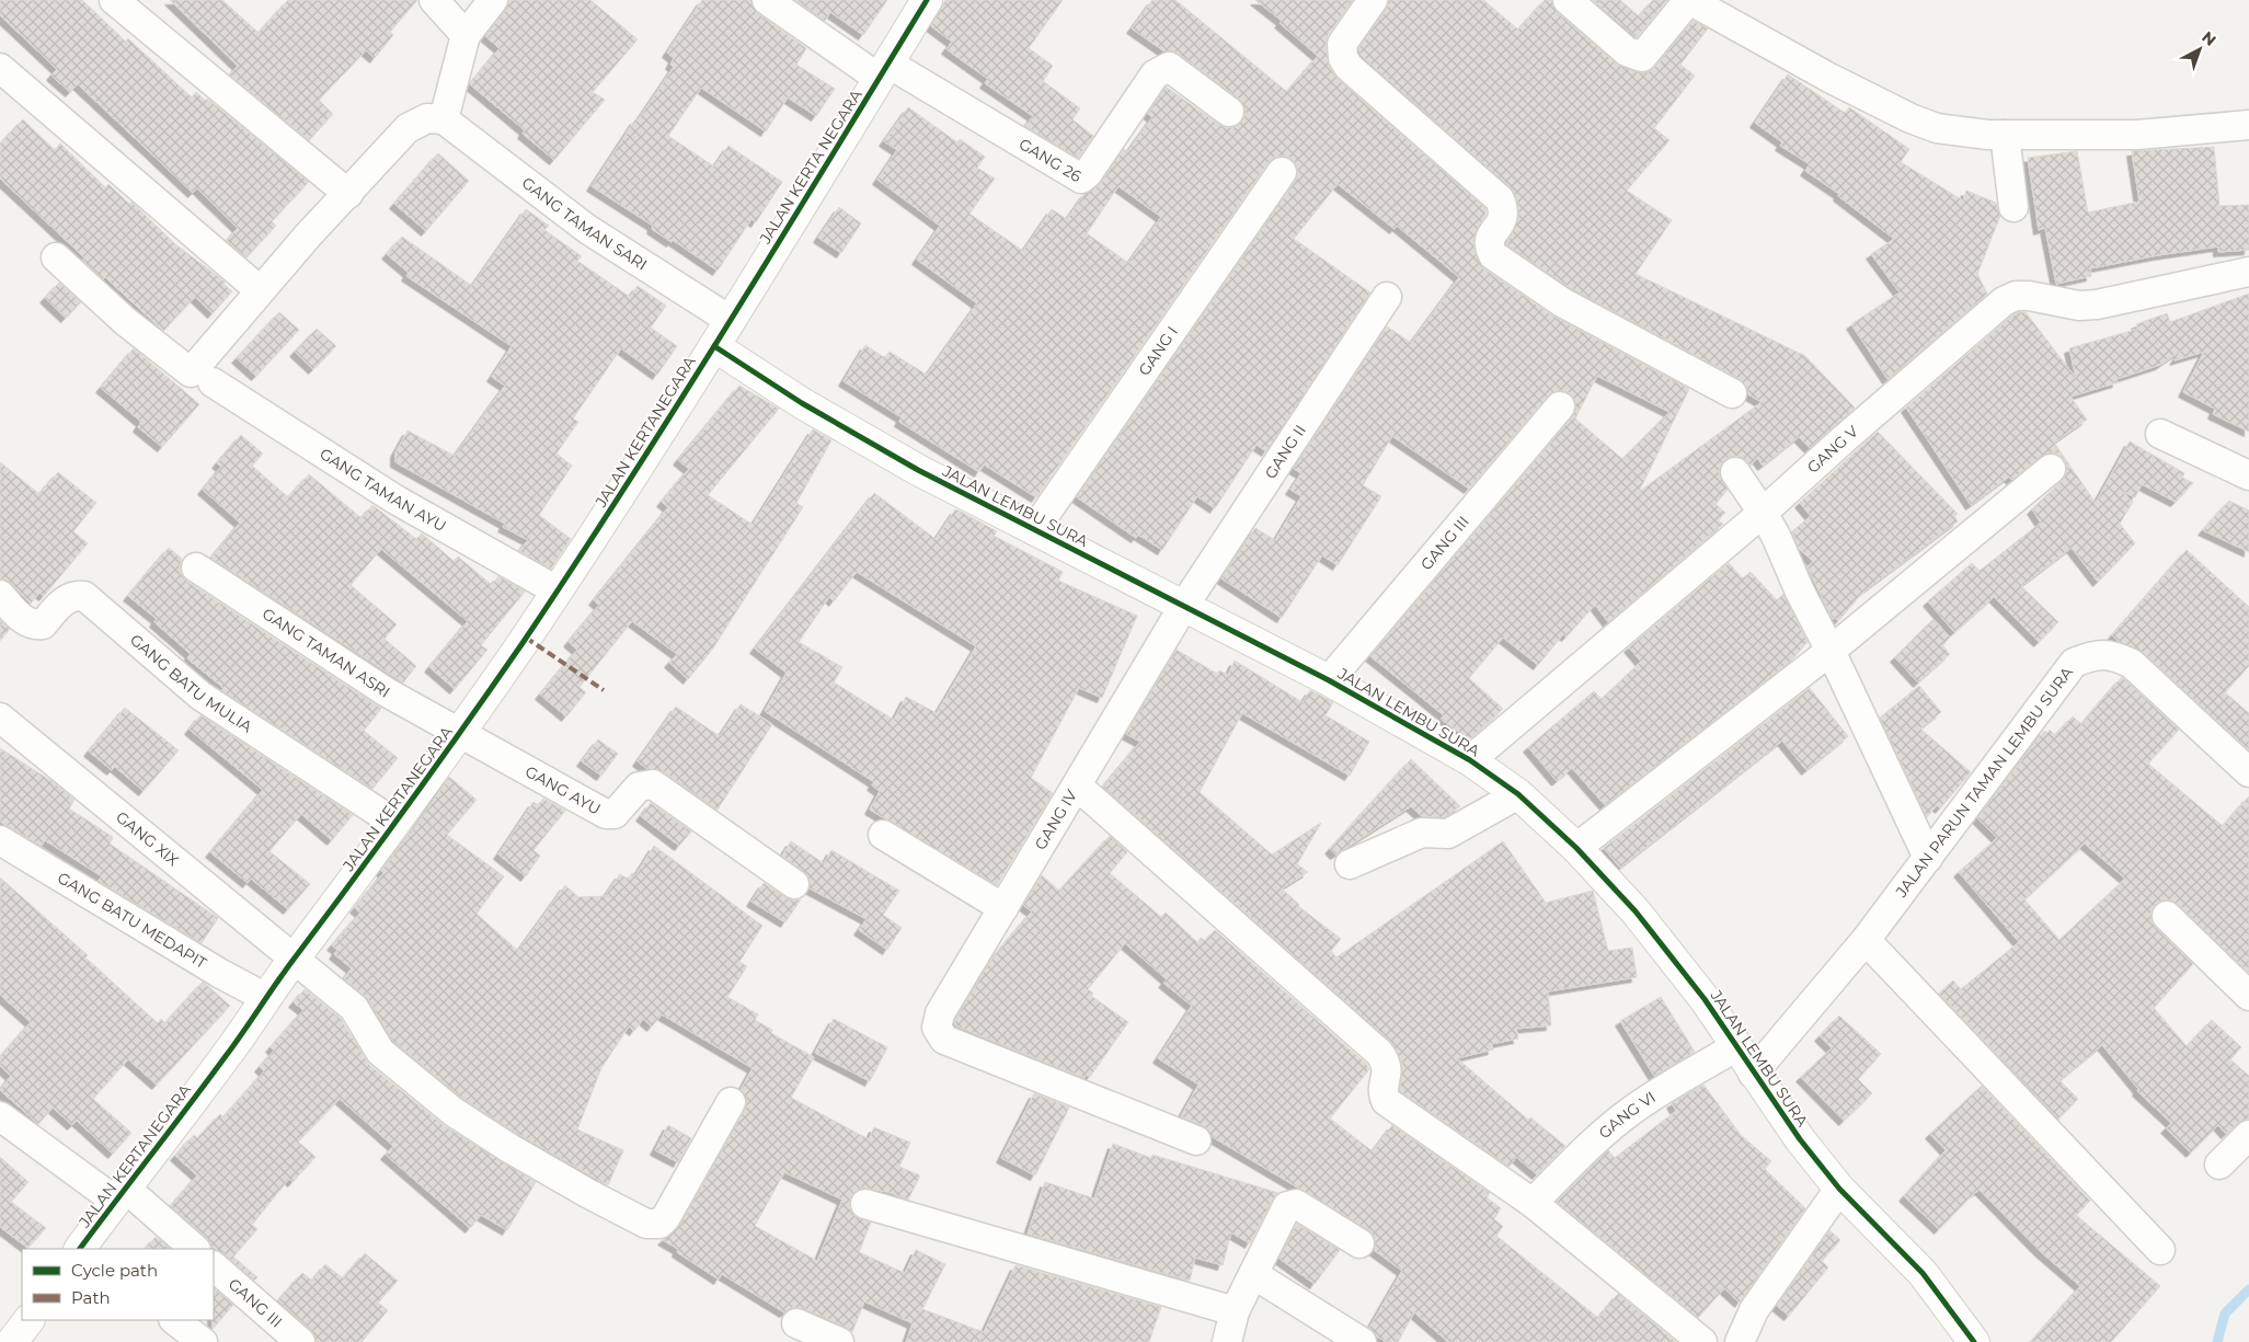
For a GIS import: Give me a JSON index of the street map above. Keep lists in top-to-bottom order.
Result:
{
  "streets": {
    "street": [
      "GANG 26",
      "JALAN KERTA NEGARA",
      "GANG TAMAN SARI",
      "GANG I",
      "JALAN KERTANEGARA",
      "GANG V",
      "GANG II",
      "GANG TAMAN AYU",
      "JALAN LEMBU SURA",
      "GANG III",
      "GANG TAMAN ASRI",
      "GANG BATU MULIA",
      "JALAN PARUN TAMAN LEMBU SURA",
      "GANG AYU",
      "GANG IV",
      "GANG XIX",
      "GANG BATU MEDAPIT",
      "GANG VI"
    ]
  },
  "crossings": [
    ["GANG 26", "JALAN KERTA NEGARA"],
    ["JALAN KERTA NEGARA", "GANG TAMAN SARI"],
    ["JALAN KERTA NEGARA", "JALAN KERTANEGARA"],
    ["JALAN KERTA NEGARA", "JALAN LEMBU SURA"],
    ["GANG I", "JALAN LEMBU SURA"],
    ["JALAN KERTANEGARA", "GANG TAMAN AYU"],
    ["JALAN KERTANEGARA", "JALAN LEMBU SURA"],
    ["JALAN KERTANEGARA", "GANG TAMAN ASRI"],
    ["JALAN KERTANEGARA", "GANG BATU MULIA"],
    ["JALAN KERTANEGARA", "GANG AYU"],
    ["JALAN KERTANEGARA", "GANG XIX"],
    ["JALAN KERTANEGARA", "GANG BATU MEDAPIT"],
    ["GANG V", "JALAN LEMBU SURA"],
    ["GANG II", "JALAN LEMBU SURA"],
    ["GANG II", "GANG IV"],
    ["JALAN LEMBU SURA", "GANG III"],
    ["JALAN LEMBU SURA", "JALAN PARUN TAMAN LEMBU SURA"],
    ["JALAN LEMBU SURA", "GANG IV"],
    ["JALAN LEMBU SURA", "GANG VI"],
    ["GANG TAMAN ASRI", "GANG AYU"]
  ],
  "legend": ["Cycle path", "Path"],
  "north": "top right"
}
